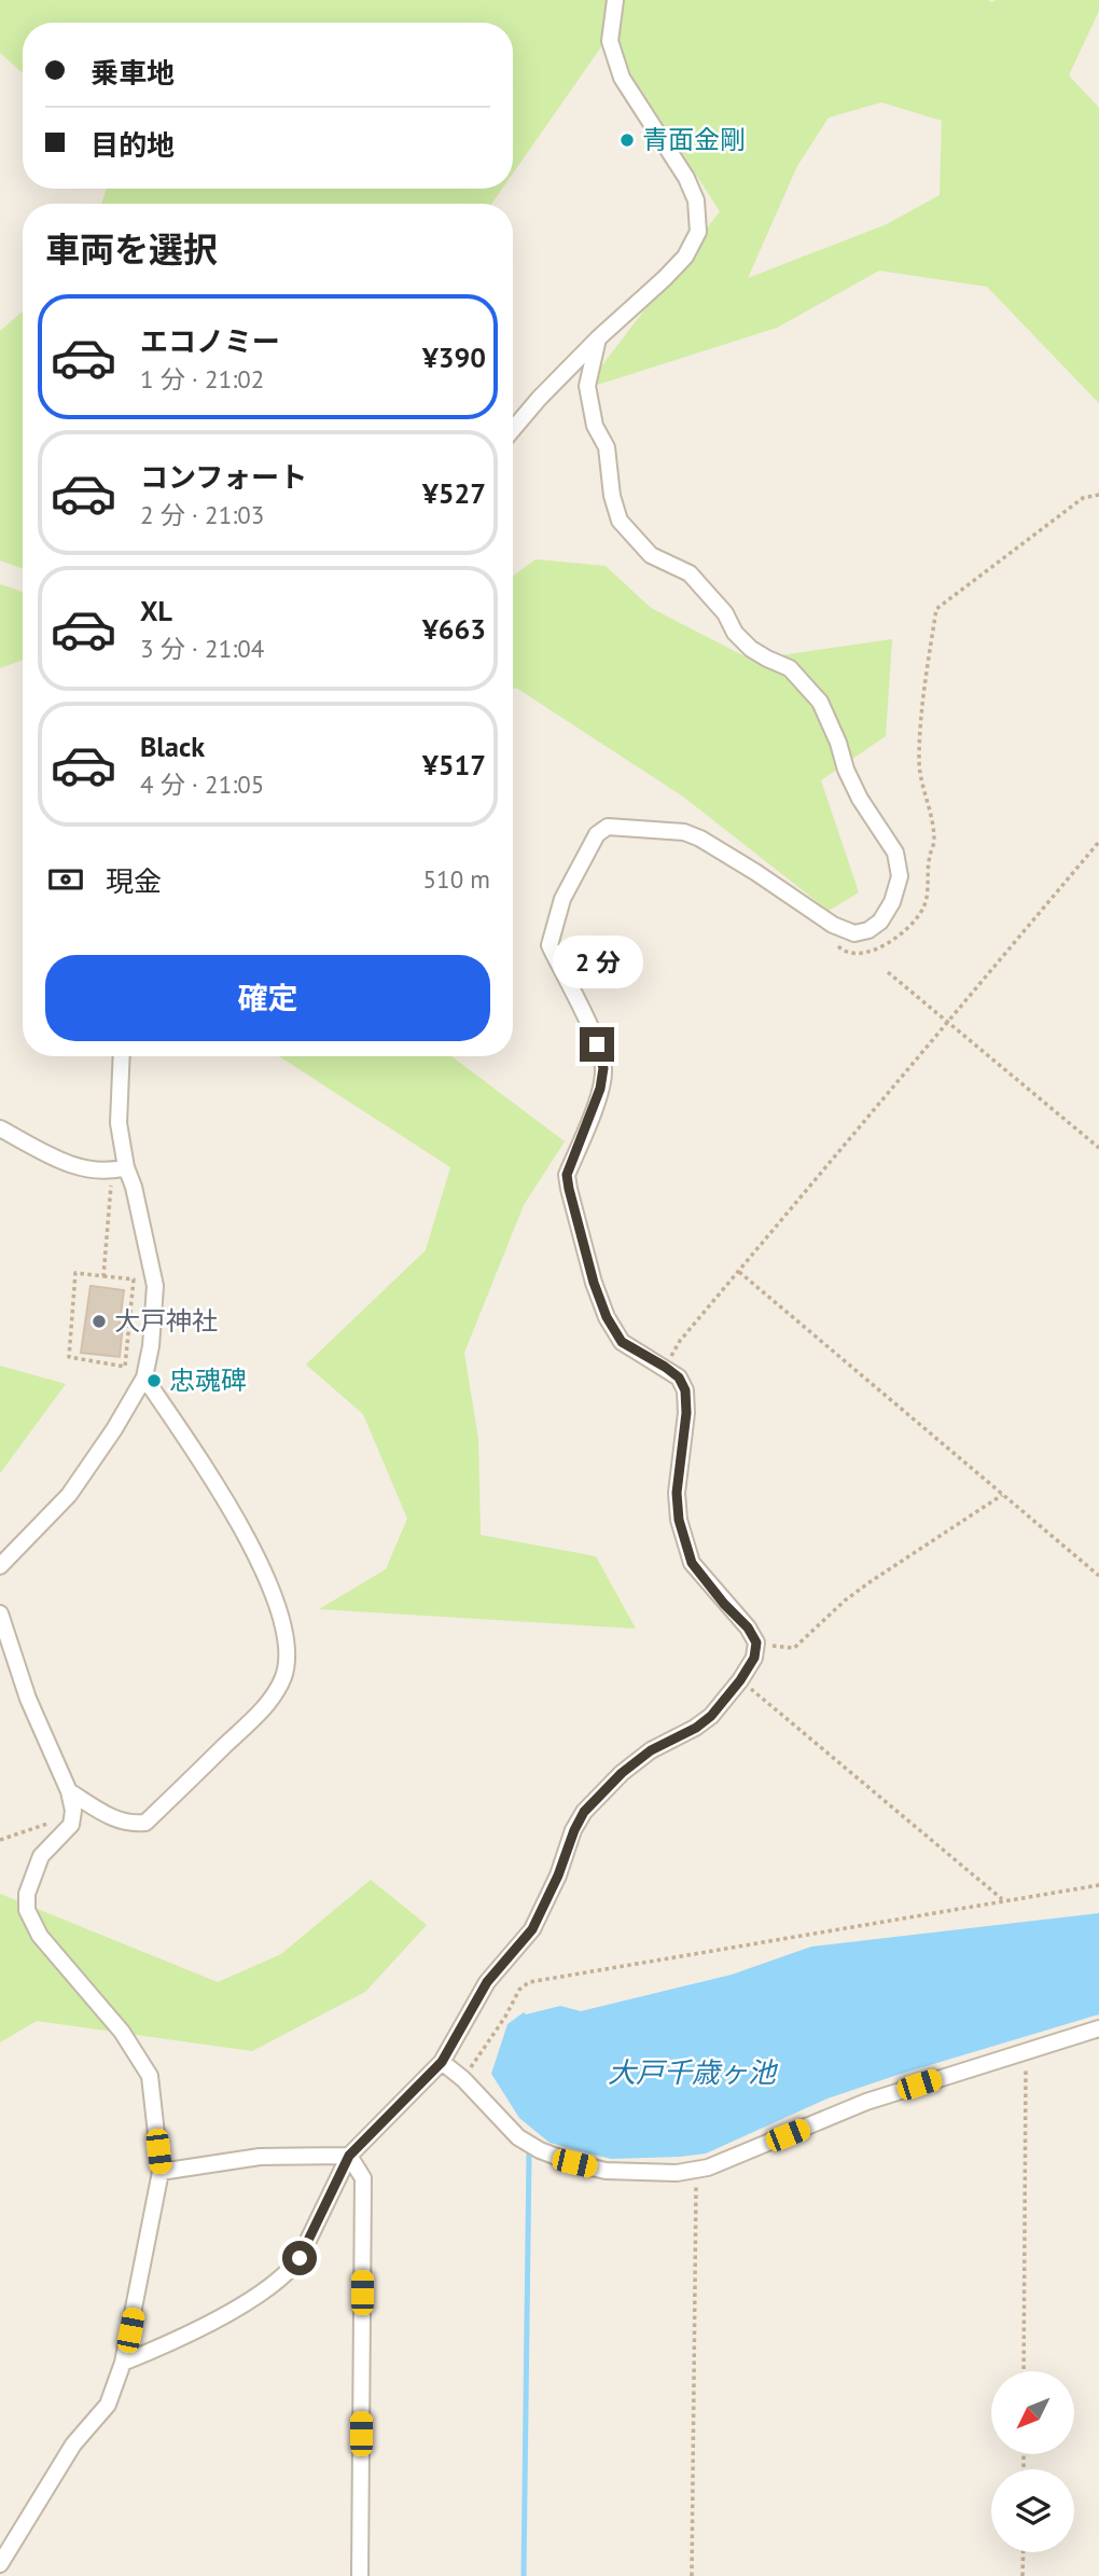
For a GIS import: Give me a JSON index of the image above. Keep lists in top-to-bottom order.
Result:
{
  "water": ["大戸千歳ヶ池"],
  "places": ["青面金剛", "大戸神社", "忠魂碑"],
  "north": "bottom left",
  "page": {
    "banner": ["乗車地", "目的地"],
    "heading": "車両を選択",
    "list": [
      {
        "name": "エコノミー",
        "note": "1 分 · 21:02",
        "value": "¥390"
      },
      {
        "name": "コンフォート",
        "note": "2 分 · 21:03",
        "value": "¥527"
      },
      {
        "name": "XL",
        "note": "3 分 · 21:04",
        "value": "¥663"
      },
      {
        "name": "Black",
        "note": "4 分 · 21:05",
        "value": "¥517"
      }
    ],
    "pay": ["現金", "510 m"],
    "bubble": "2 分",
    "buttons": "確定"
  }
}
